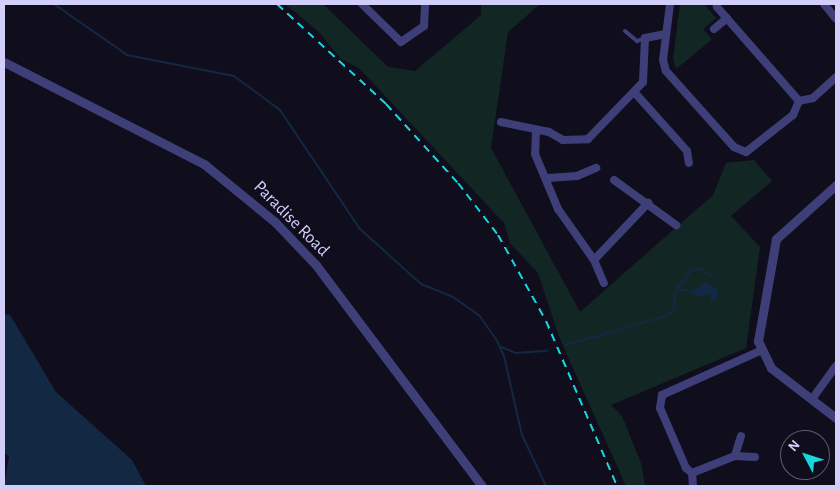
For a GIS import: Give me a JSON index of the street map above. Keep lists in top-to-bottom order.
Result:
{
  "streets": {
    "street": ["Paradise Road"]
  },
  "north": "top left"
}
